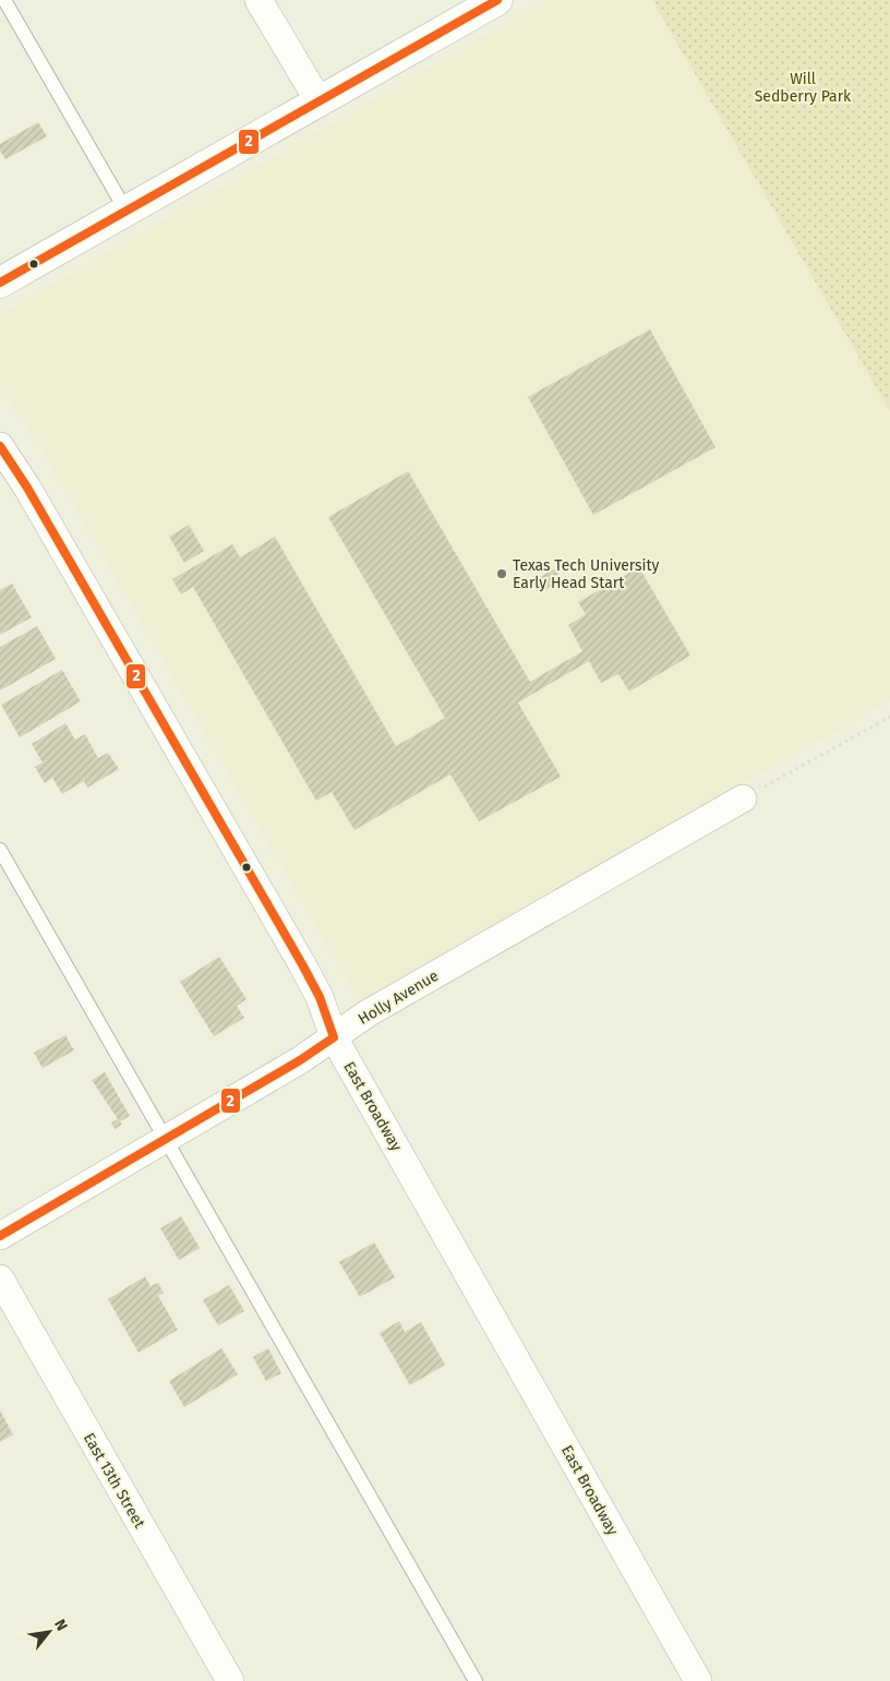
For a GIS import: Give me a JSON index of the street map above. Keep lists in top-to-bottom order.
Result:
{
  "streets": {
    "street": ["Holly Avenue", "East Broadway", "East 13th Street"]
  },
  "crossings": [
    ["Holly Avenue", "East Broadway"]
  ],
  "parks": ["Will Sedberry Park"],
  "places": ["Texas Tech University Early Head Start"],
  "lines": ["transit line 2"],
  "north": "top right"
}
